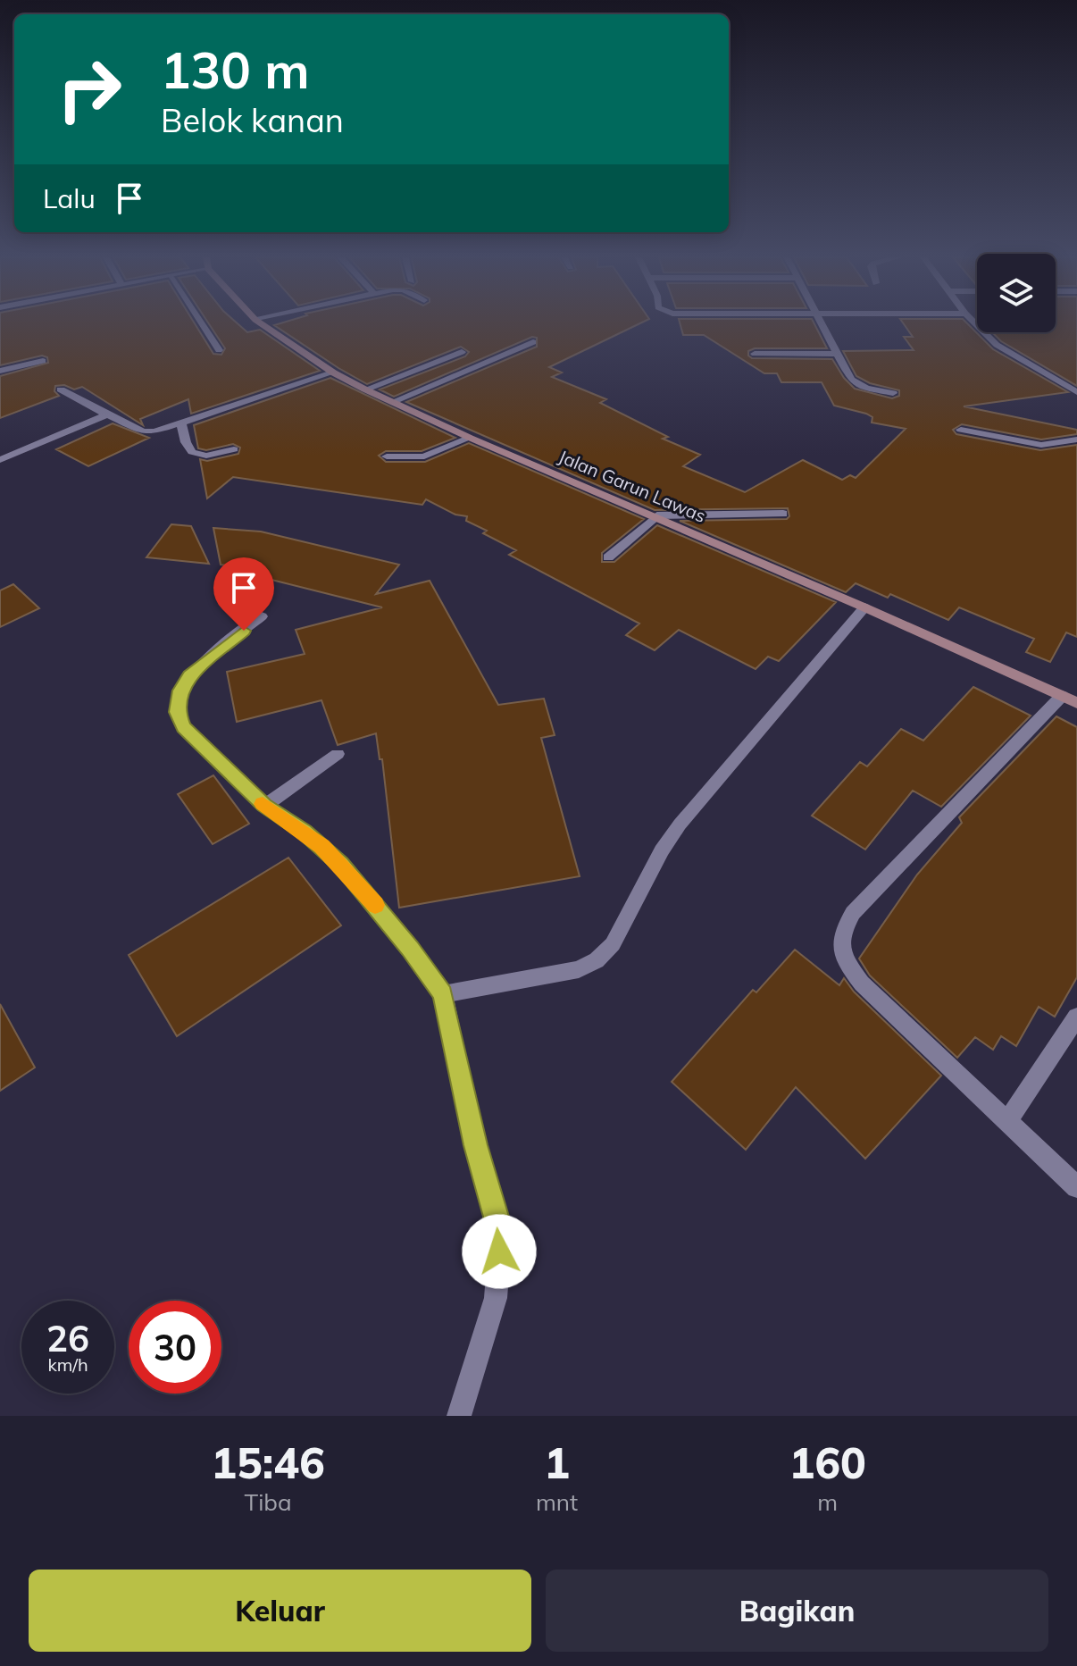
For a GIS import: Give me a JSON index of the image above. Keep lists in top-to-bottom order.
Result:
{
  "streets": {
    "main road": ["Jalan Garun Lawas"]
  },
  "page": {
    "turn": ["130 m", "Belok kanan"],
    "then": "Lalu",
    "speed": "26 km/h",
    "limit": "30",
    "eta": [
      "15:46",
      "Tiba",
      "1",
      "mnt",
      "160",
      "m"
    ],
    "buttons": ["Keluar", "Bagikan"]
  }
}
